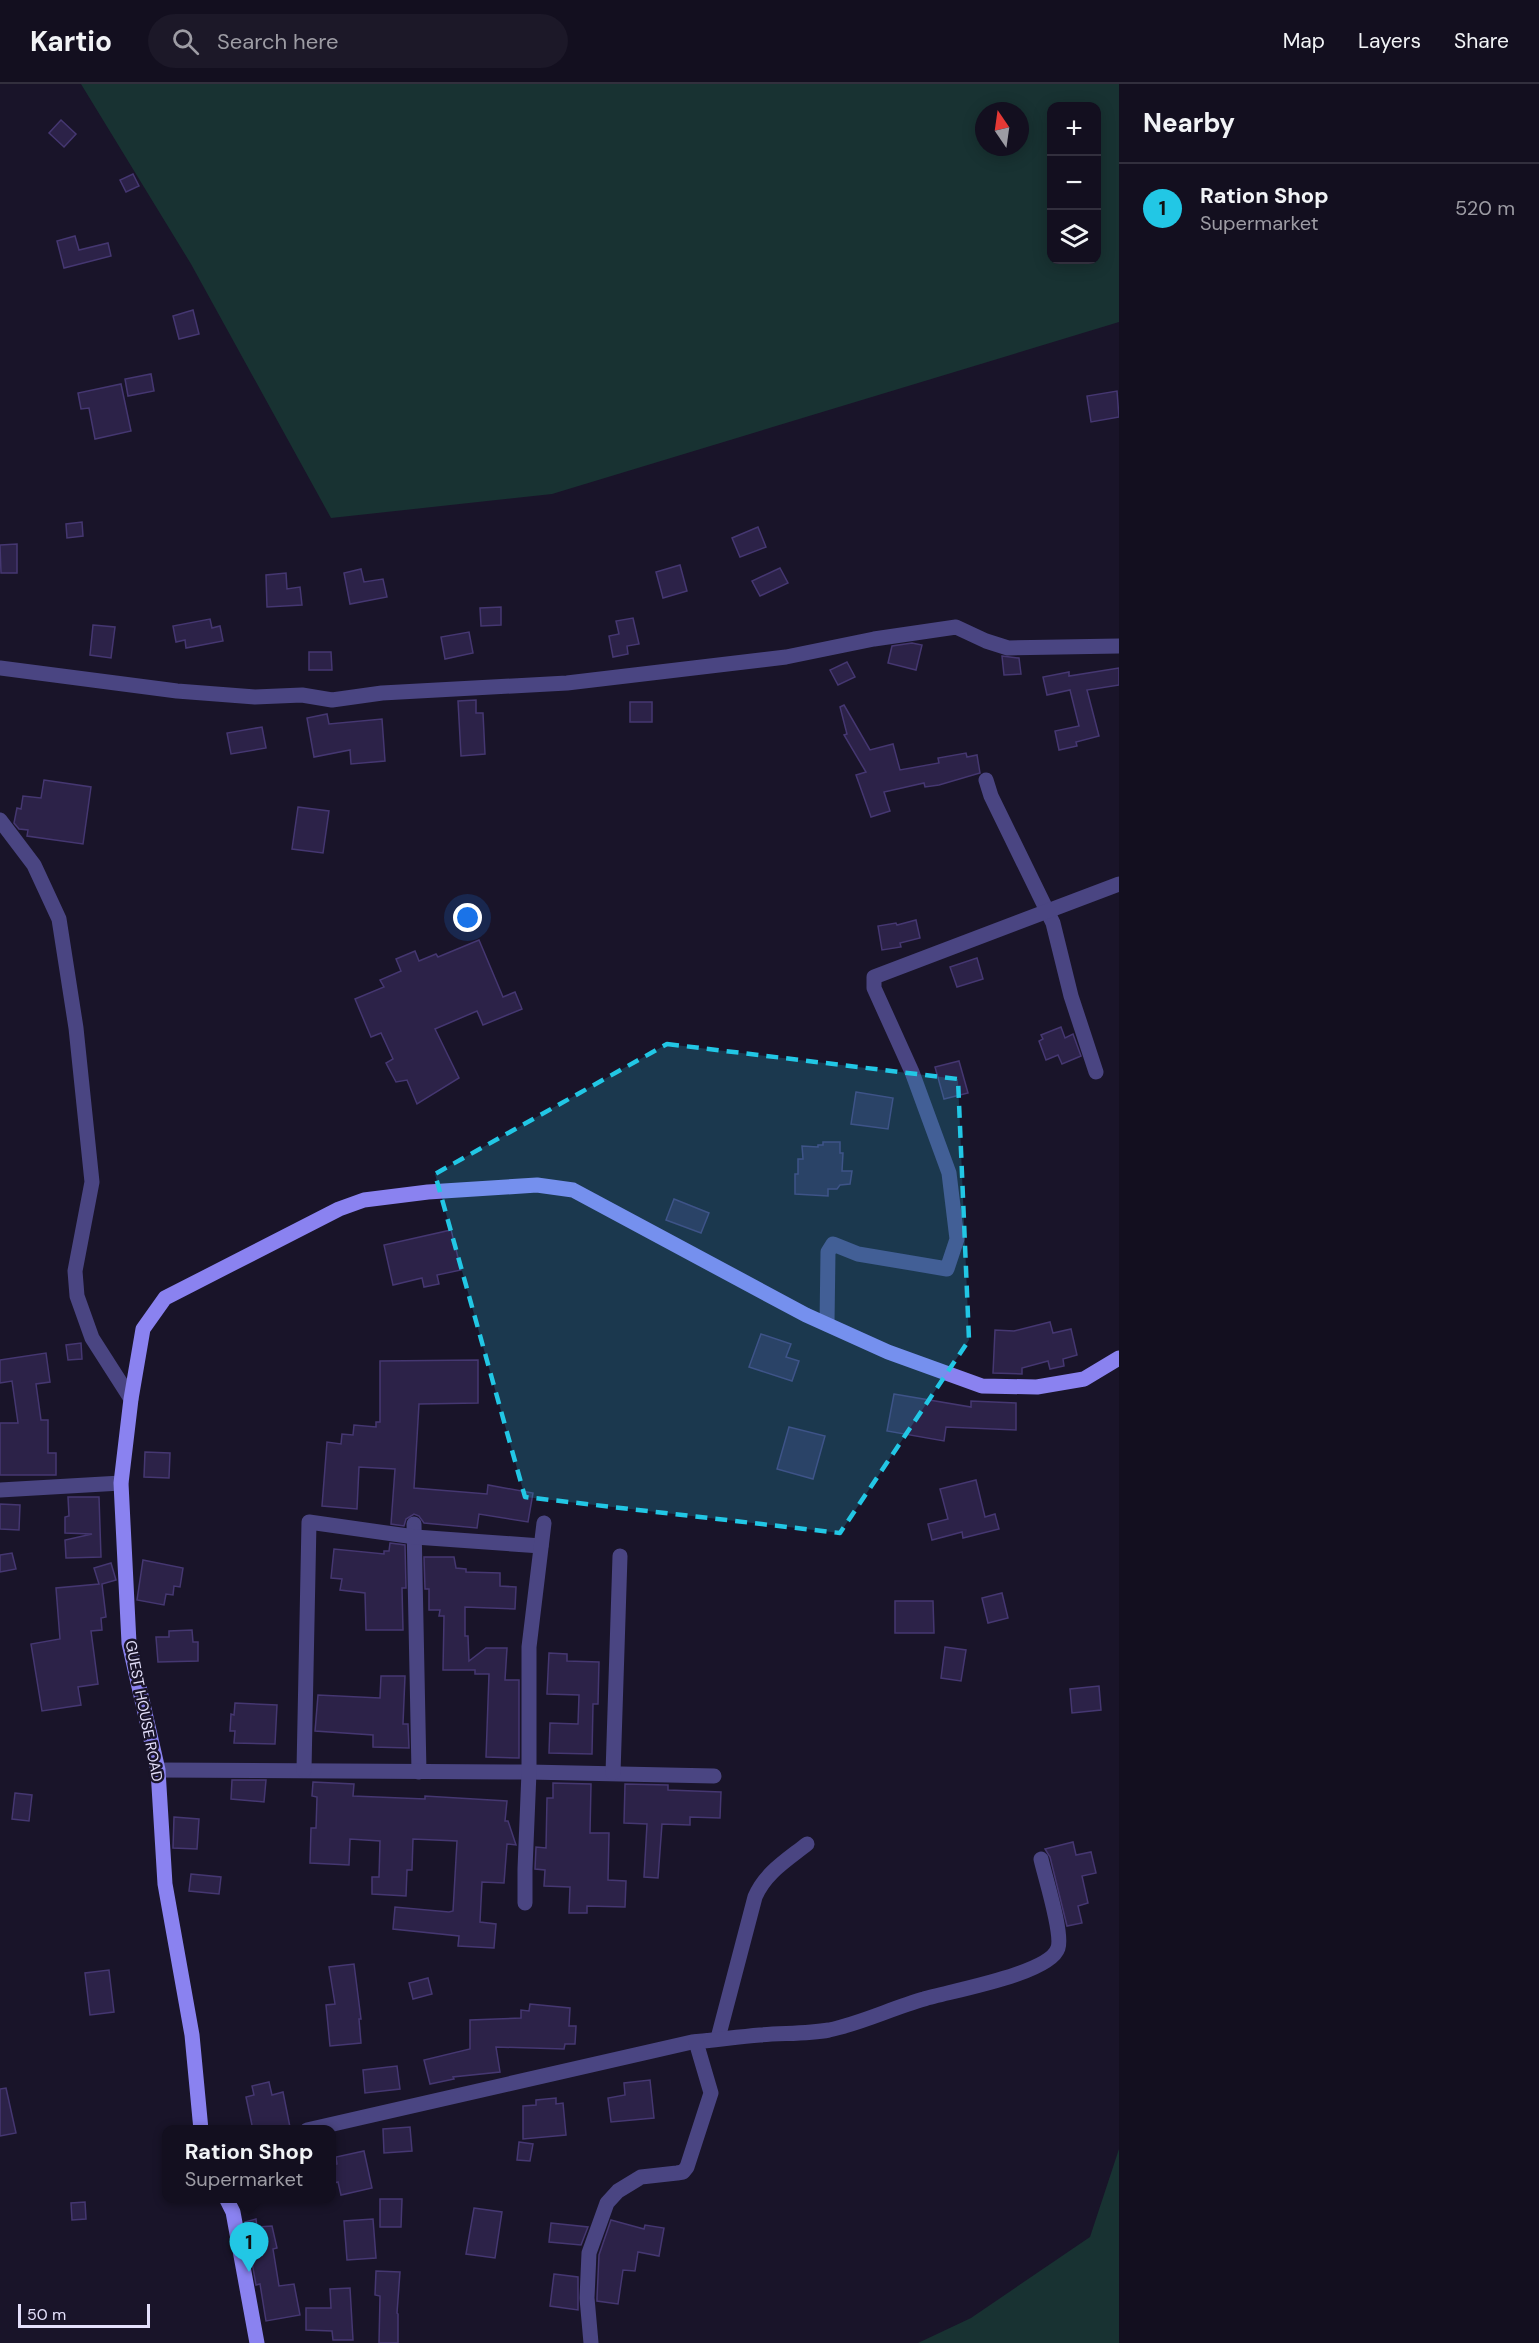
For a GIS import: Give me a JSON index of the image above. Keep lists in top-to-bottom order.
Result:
{
  "streets": {
    "main road": ["GUEST HOUSE ROAD"]
  },
  "scale_bar": "50 m",
  "north": "top",
  "page": {
    "header": "Kartio",
    "search": "Search here",
    "nav": ["Map", "Layers", "Share"],
    "heading": "Nearby",
    "map_buttons": ["+", "−"],
    "list": [
      {
        "mark": "1",
        "name": "Ration Shop",
        "note": "Supermarket",
        "value": "520 m"
      }
    ],
    "popup": ["Ration Shop", "Supermarket"],
    "pins": "1",
    "scale": "50 m"
  }
}
